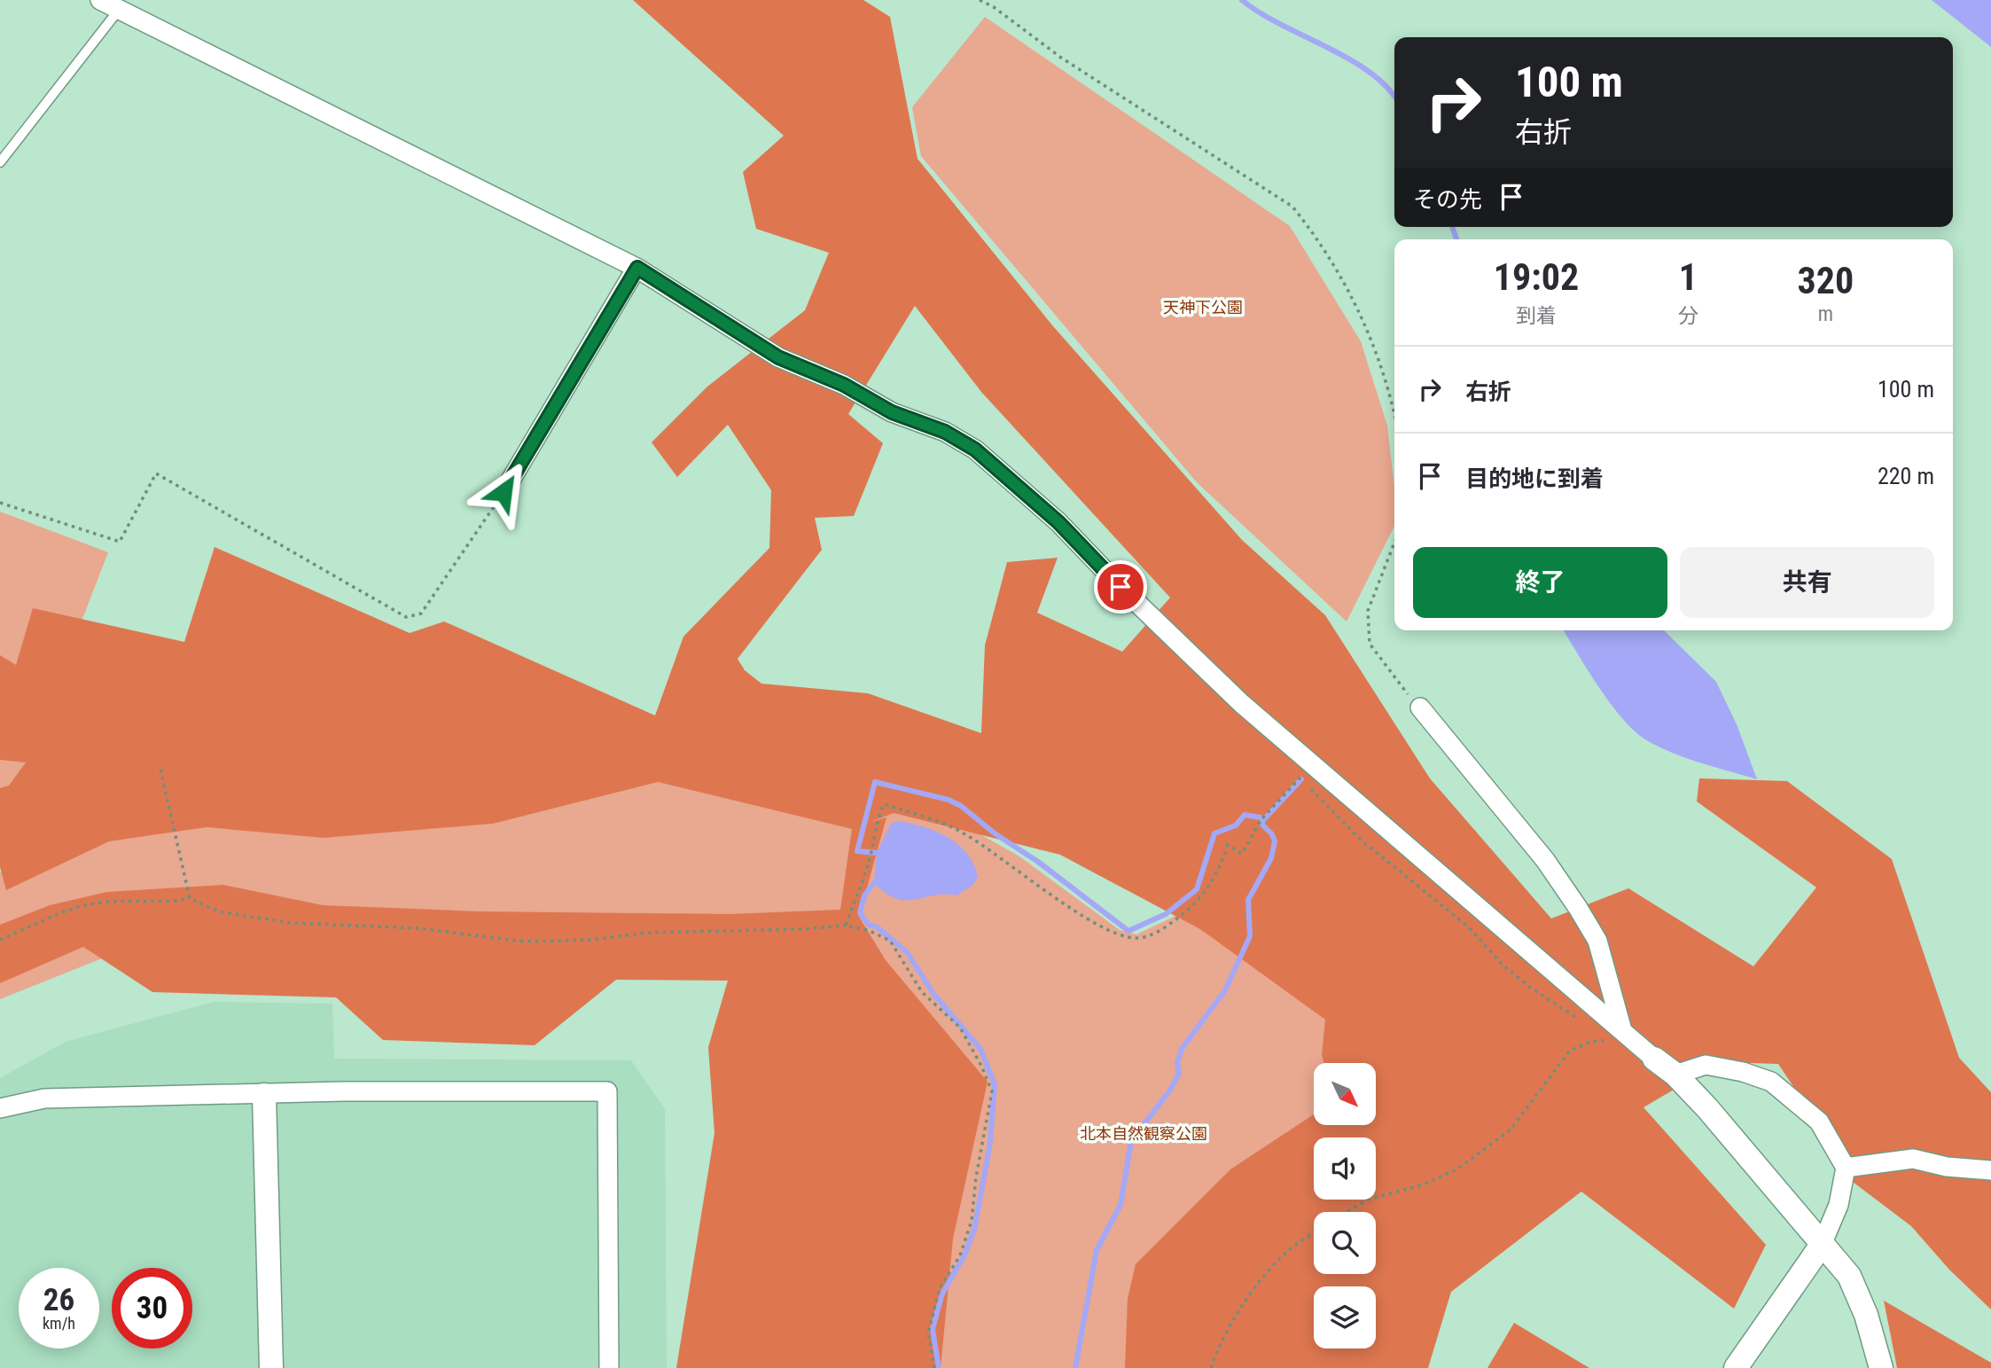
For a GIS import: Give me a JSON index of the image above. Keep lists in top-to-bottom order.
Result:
{
  "parks": ["天神下公園", "北本自然観察公園"],
  "north": "bottom right",
  "page": {
    "turn": ["100 m", "右折"],
    "then": "その先",
    "eta": [
      "19:02",
      "到着",
      "1",
      "分",
      "320",
      "m"
    ],
    "list": [
      {
        "name": "右折",
        "value": "100 m"
      },
      {
        "name": "目的地に到着",
        "value": "220 m"
      }
    ],
    "buttons": ["終了", "共有"],
    "speed": "26 km/h",
    "limit": "30"
  }
}
